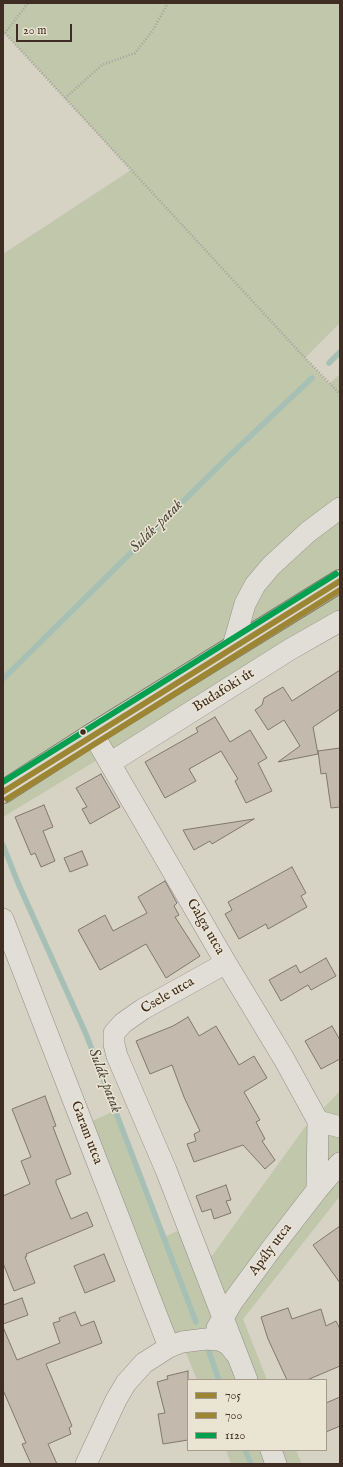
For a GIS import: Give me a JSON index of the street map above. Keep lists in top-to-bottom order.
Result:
{
  "streets": {
    "street": [
      "Budafoki út",
      "Galga utca",
      "Csele utca",
      "Garam utca",
      "Apály utca"
    ]
  },
  "crossings": [
    ["Budafoki út", "Galga utca"],
    ["Galga utca", "Csele utca"],
    ["Galga utca", "Apály utca"],
    ["Csele utca", "Apály utca"]
  ],
  "water": ["Sulák-patak"],
  "lines": ["transit line 1120", "transit line 705", "transit line 700"],
  "legend": ["705", "700", "1120"],
  "scale_bar": "20 m"
}
